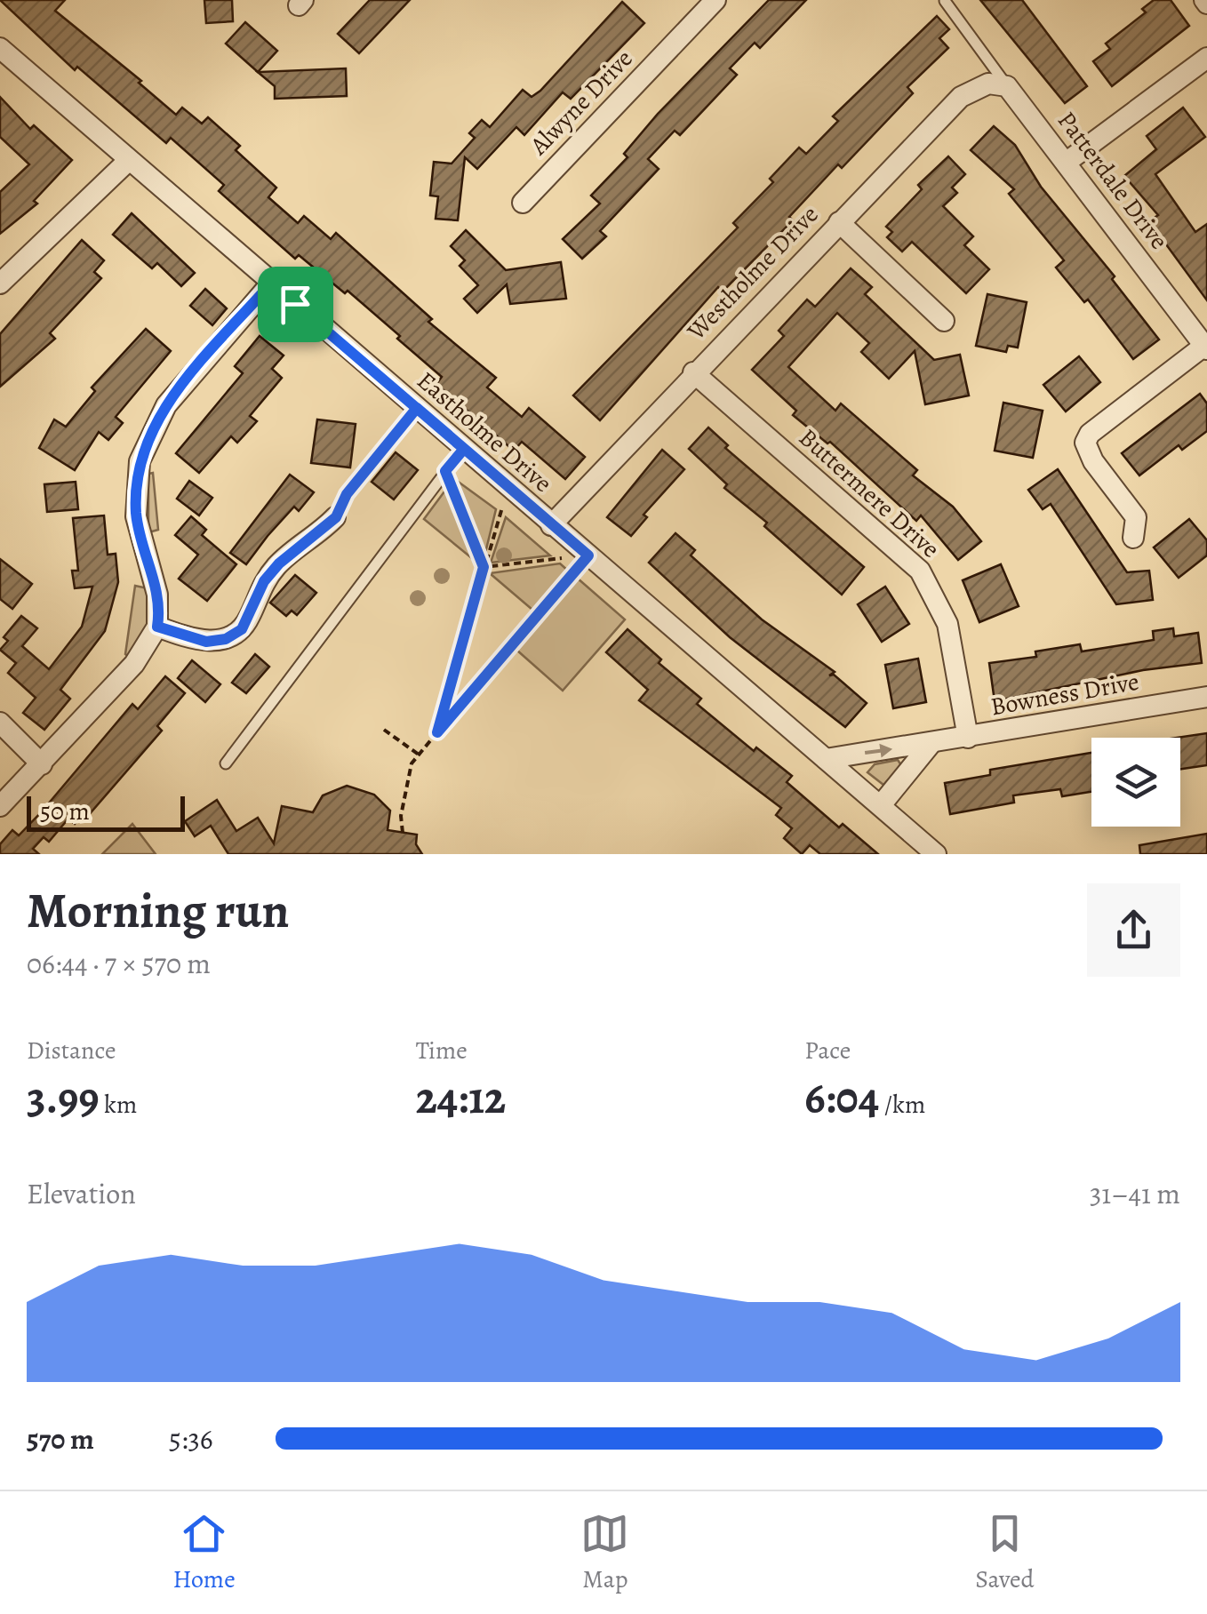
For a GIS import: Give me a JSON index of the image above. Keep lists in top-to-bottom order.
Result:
{
  "streets": {
    "street": [
      "Alwyne Drive",
      "Patterdale Drive",
      "Westholme Drive",
      "Eastholme Drive",
      "Buttermere Drive",
      "Bowness Drive"
    ]
  },
  "crossings": [
    ["Patterdale Drive", "Westholme Drive"],
    ["Westholme Drive", "Eastholme Drive"],
    ["Westholme Drive", "Buttermere Drive"],
    ["Eastholme Drive", "Bowness Drive"],
    ["Buttermere Drive", "Bowness Drive"]
  ],
  "scale_bar": "50 m",
  "page": {
    "scale": "50 m",
    "heading": ["Morning run", "06:44 · 7 × 570 m"],
    "stats": [
      ["Distance", "3.99 km"],
      ["Time", "24:12"],
      ["Pace", "6:04 /km"]
    ],
    "chart": ["Elevation", "31–41 m"],
    "list": [
      {
        "name": "570 m",
        "note": "5:36"
      }
    ],
    "tabs": ["Home", "Map", "Saved"]
  }
}
